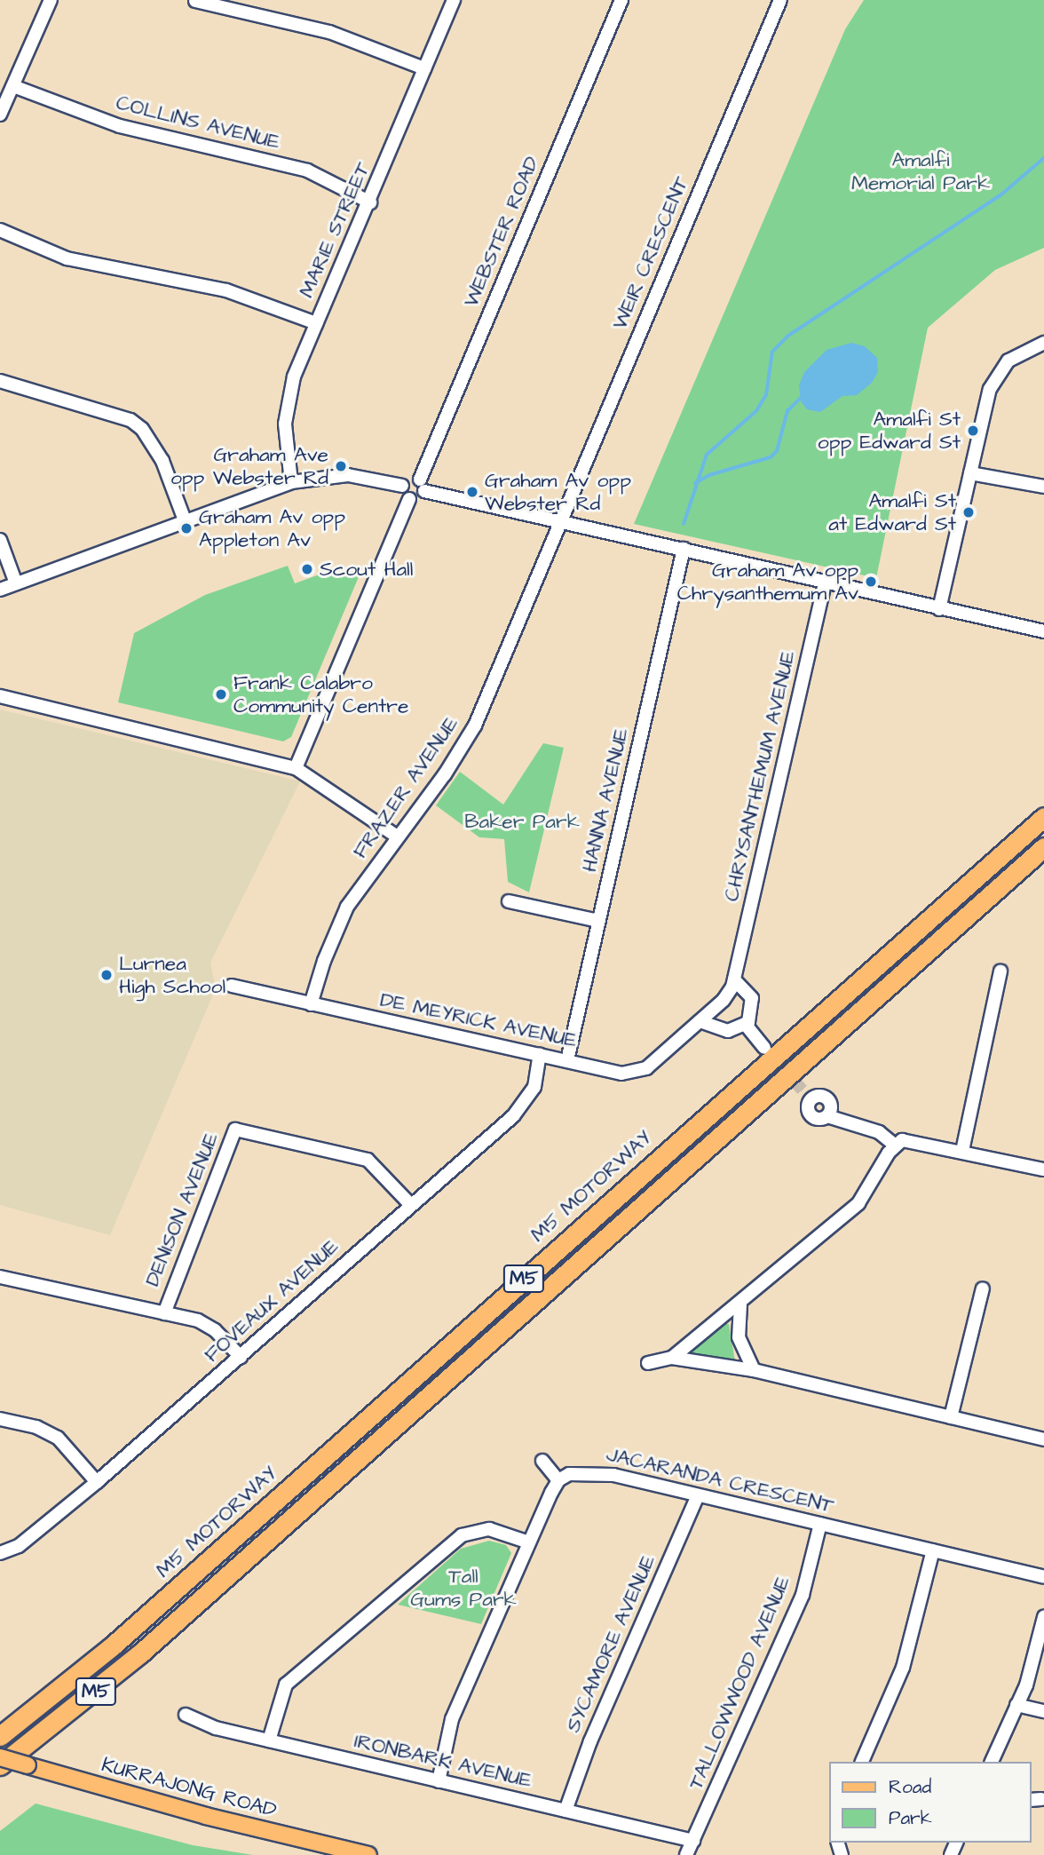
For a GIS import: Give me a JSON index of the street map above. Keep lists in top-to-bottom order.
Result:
{
  "streets": {
    "highway": ["M5 MOTORWAY", "M5"],
    "main road": ["KURRAJONG ROAD"],
    "street": [
      "COLLINS AVENUE",
      "MARIE STREET",
      "WEBSTER ROAD",
      "WEIR CRESCENT",
      "CHRYSANTHEMUM AVENUE",
      "FRAZER AVENUE",
      "HANNA AVENUE",
      "DE MEYRICK AVENUE",
      "DENISON AVENUE",
      "FOVEAUX AVENUE",
      "JACARANDA CRESCENT",
      "SYCAMORE AVENUE",
      "TALLOWWOOD AVENUE",
      "IRONBARK AVENUE"
    ]
  },
  "crossings": [
    ["COLLINS AVENUE", "MARIE STREET"],
    ["WEIR CRESCENT", "FRAZER AVENUE"],
    ["CHRYSANTHEMUM AVENUE", "DE MEYRICK AVENUE"],
    ["FRAZER AVENUE", "DE MEYRICK AVENUE"],
    ["HANNA AVENUE", "DE MEYRICK AVENUE"],
    ["DE MEYRICK AVENUE", "FOVEAUX AVENUE"],
    ["DENISON AVENUE", "FOVEAUX AVENUE"],
    ["JACARANDA CRESCENT", "SYCAMORE AVENUE"],
    ["JACARANDA CRESCENT", "TALLOWWOOD AVENUE"],
    ["SYCAMORE AVENUE", "IRONBARK AVENUE"],
    ["TALLOWWOOD AVENUE", "IRONBARK AVENUE"]
  ],
  "parks": ["Amalfi Memorial Park", "Baker Park", "Tall Gums Park"],
  "places": [
    "Amalfi St opp Edward St",
    "Graham Ave opp Webster Rd",
    "Graham Av opp Webster Rd",
    "Amalfi St at Edward St",
    "Graham Av opp Appleton Av",
    "Scout Hall",
    "Graham Av opp Chrysanthemum Av",
    "Frank Calabro Community Centre",
    "Lurnea High School"
  ],
  "legend": ["Road", "Park"]
}
